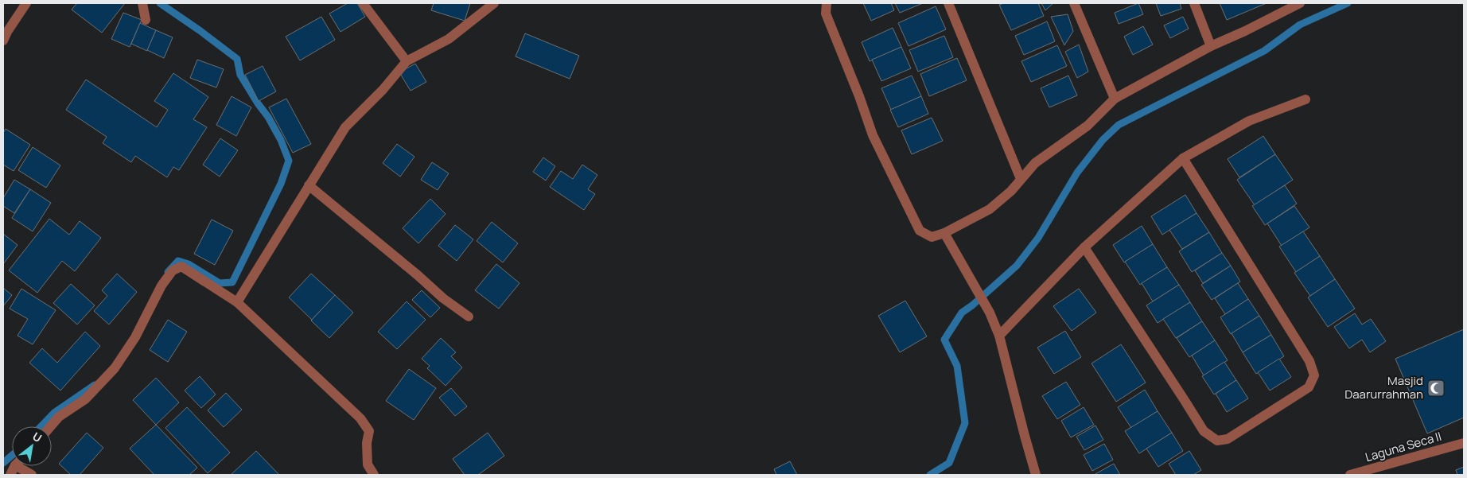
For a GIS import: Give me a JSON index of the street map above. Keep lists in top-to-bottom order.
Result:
{
  "streets": {
    "street": ["Laguna Seca II"]
  },
  "places": {
    "mosque": ["Masjid Daarurrahman"]
  },
  "north": "top right"
}
